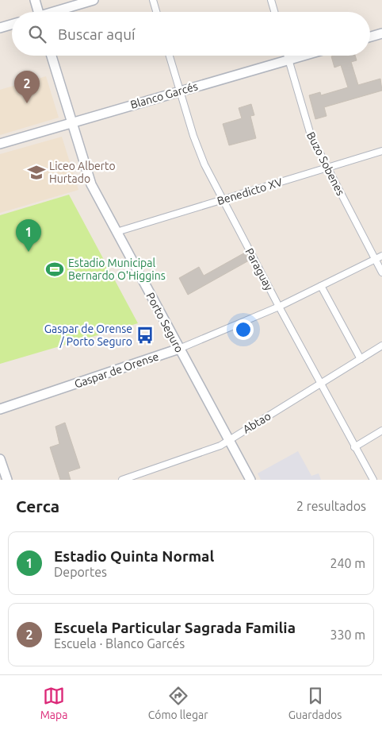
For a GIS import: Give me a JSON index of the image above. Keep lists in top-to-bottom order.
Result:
{
  "streets": {
    "street": [
      "Blanco Garcés",
      "Buzo Sobenes",
      "Benedicto XV",
      "Paraguay",
      "Porto Seguro",
      "Gaspar de Orense",
      "Abtao"
    ]
  },
  "crossings": [
    ["Blanco Garcés", "Buzo Sobenes"],
    ["Blanco Garcés", "Paraguay"],
    ["Blanco Garcés", "Porto Seguro"],
    ["Buzo Sobenes", "Benedicto XV"],
    ["Buzo Sobenes", "Gaspar de Orense"],
    ["Benedicto XV", "Paraguay"],
    ["Benedicto XV", "Porto Seguro"],
    ["Paraguay", "Gaspar de Orense"],
    ["Paraguay", "Abtao"],
    ["Porto Seguro", "Gaspar de Orense"],
    ["Porto Seguro", "Abtao"]
  ],
  "places": {
    "school or university": ["Liceo Alberto Hurtado"],
    "sports": ["Estadio Municipal Bernardo O'Higgins"],
    "bus stop": ["Gaspar de Orense / Porto Seguro"]
  },
  "page": {
    "search": "Buscar aquí",
    "pins": ["2", "1"],
    "heading": ["Cerca", "2 resultados"],
    "list": [
      {
        "mark": "1",
        "name": "Estadio Quinta Normal",
        "note": "Deportes",
        "value": "240 m"
      },
      {
        "mark": "2",
        "name": "Escuela Particular Sagrada Familia",
        "note": "Escuela · Blanco Garcés",
        "value": "330 m"
      }
    ],
    "nav": ["Mapa", "Cómo llegar", "Guardados"]
  }
}
